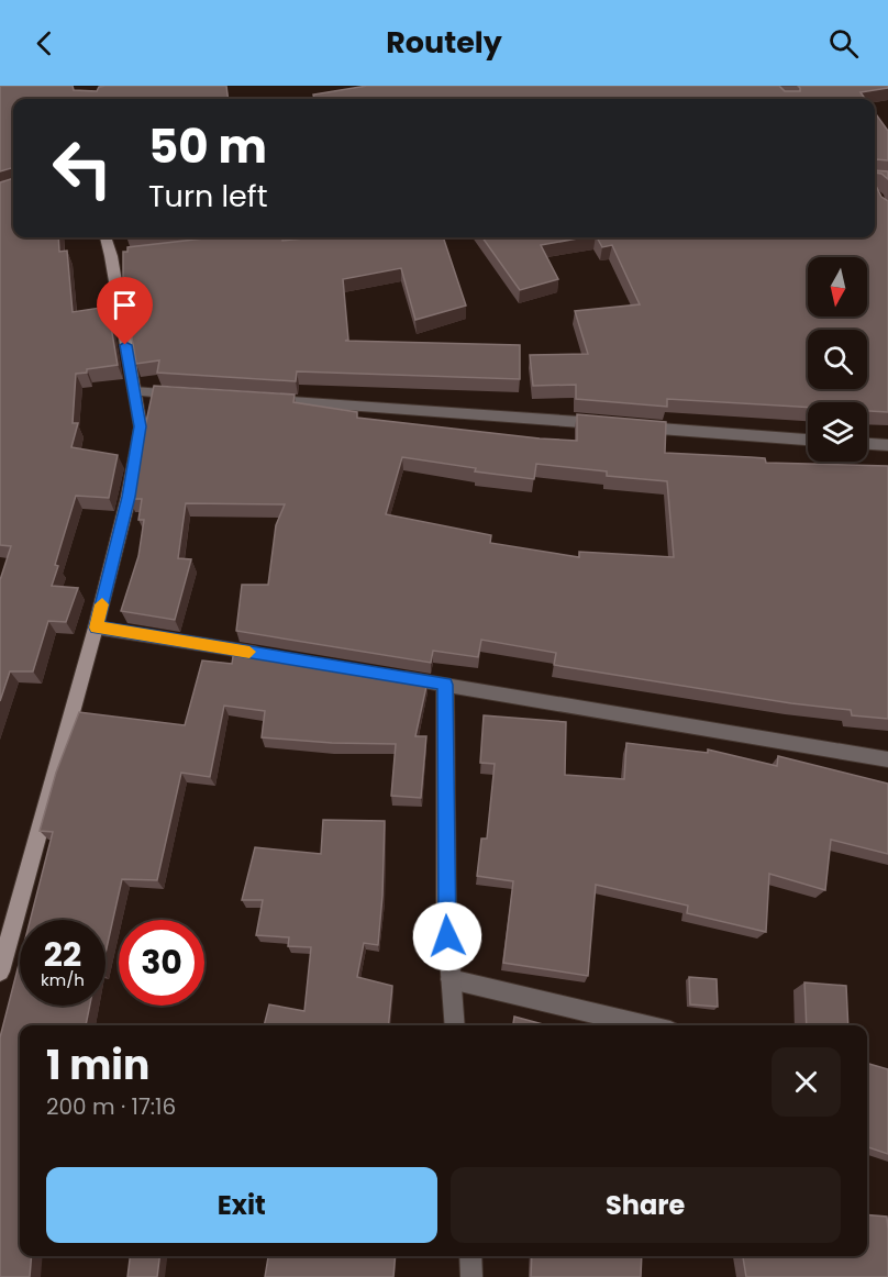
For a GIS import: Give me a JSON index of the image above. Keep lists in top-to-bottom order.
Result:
{
  "north": "bottom",
  "page": {
    "header": "Routely",
    "turn": ["50 m", "Turn left"],
    "speed": "22 km/h",
    "limit": "30",
    "heading": ["1 min", "200 m · 17:16"],
    "buttons": ["Exit", "Share"]
  }
}
